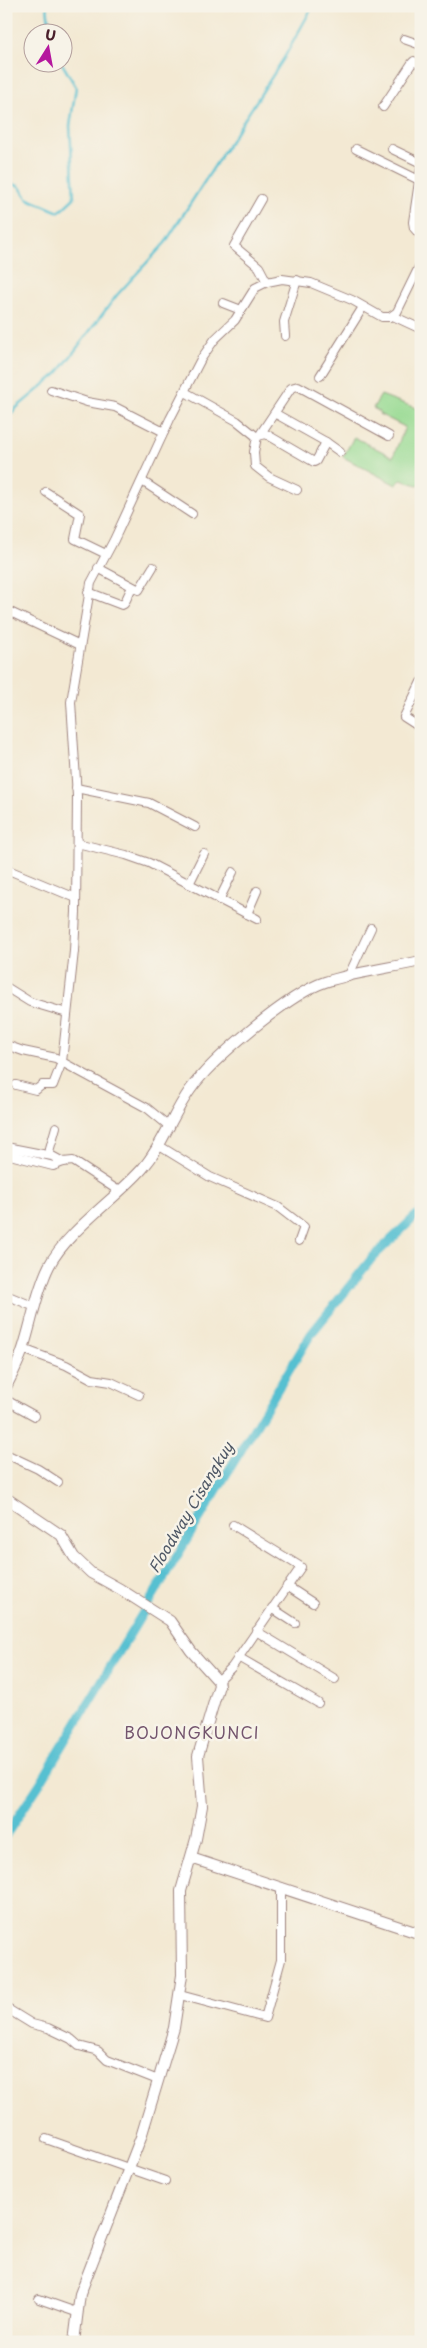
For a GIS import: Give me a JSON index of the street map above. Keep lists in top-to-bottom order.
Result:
{
  "districts": ["BOJONGKUNCI"],
  "water": ["Floodway Cisangkuy"],
  "north": "top"
}
